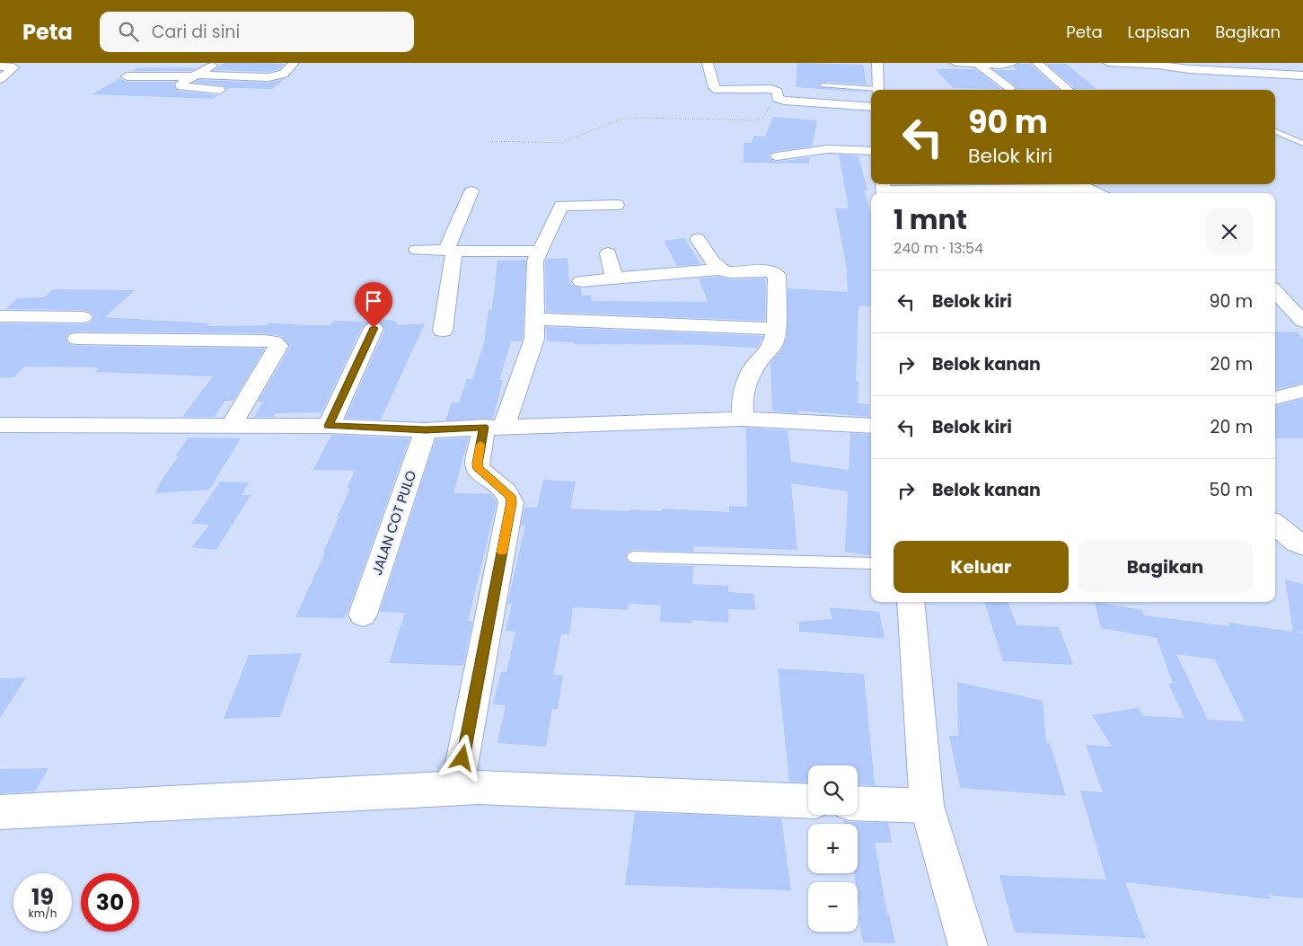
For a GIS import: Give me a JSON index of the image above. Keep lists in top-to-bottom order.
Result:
{
  "streets": {
    "street": ["JALAN COT PULO"]
  },
  "page": {
    "header": "Peta",
    "search": "Cari di sini",
    "nav": ["Peta", "Lapisan", "Bagikan"],
    "turn": ["90 m", "Belok kiri"],
    "heading": ["1 mnt", "240 m · 13:54"],
    "list": [
      {
        "name": "Belok kiri",
        "value": "90 m"
      },
      {
        "name": "Belok kanan",
        "value": "20 m"
      },
      {
        "name": "Belok kiri",
        "value": "20 m"
      },
      {
        "name": "Belok kanan",
        "value": "50 m"
      }
    ],
    "buttons": ["Keluar", "Bagikan"],
    "map_buttons": ["+", "−"],
    "speed": "19 km/h",
    "limit": "30"
  }
}
